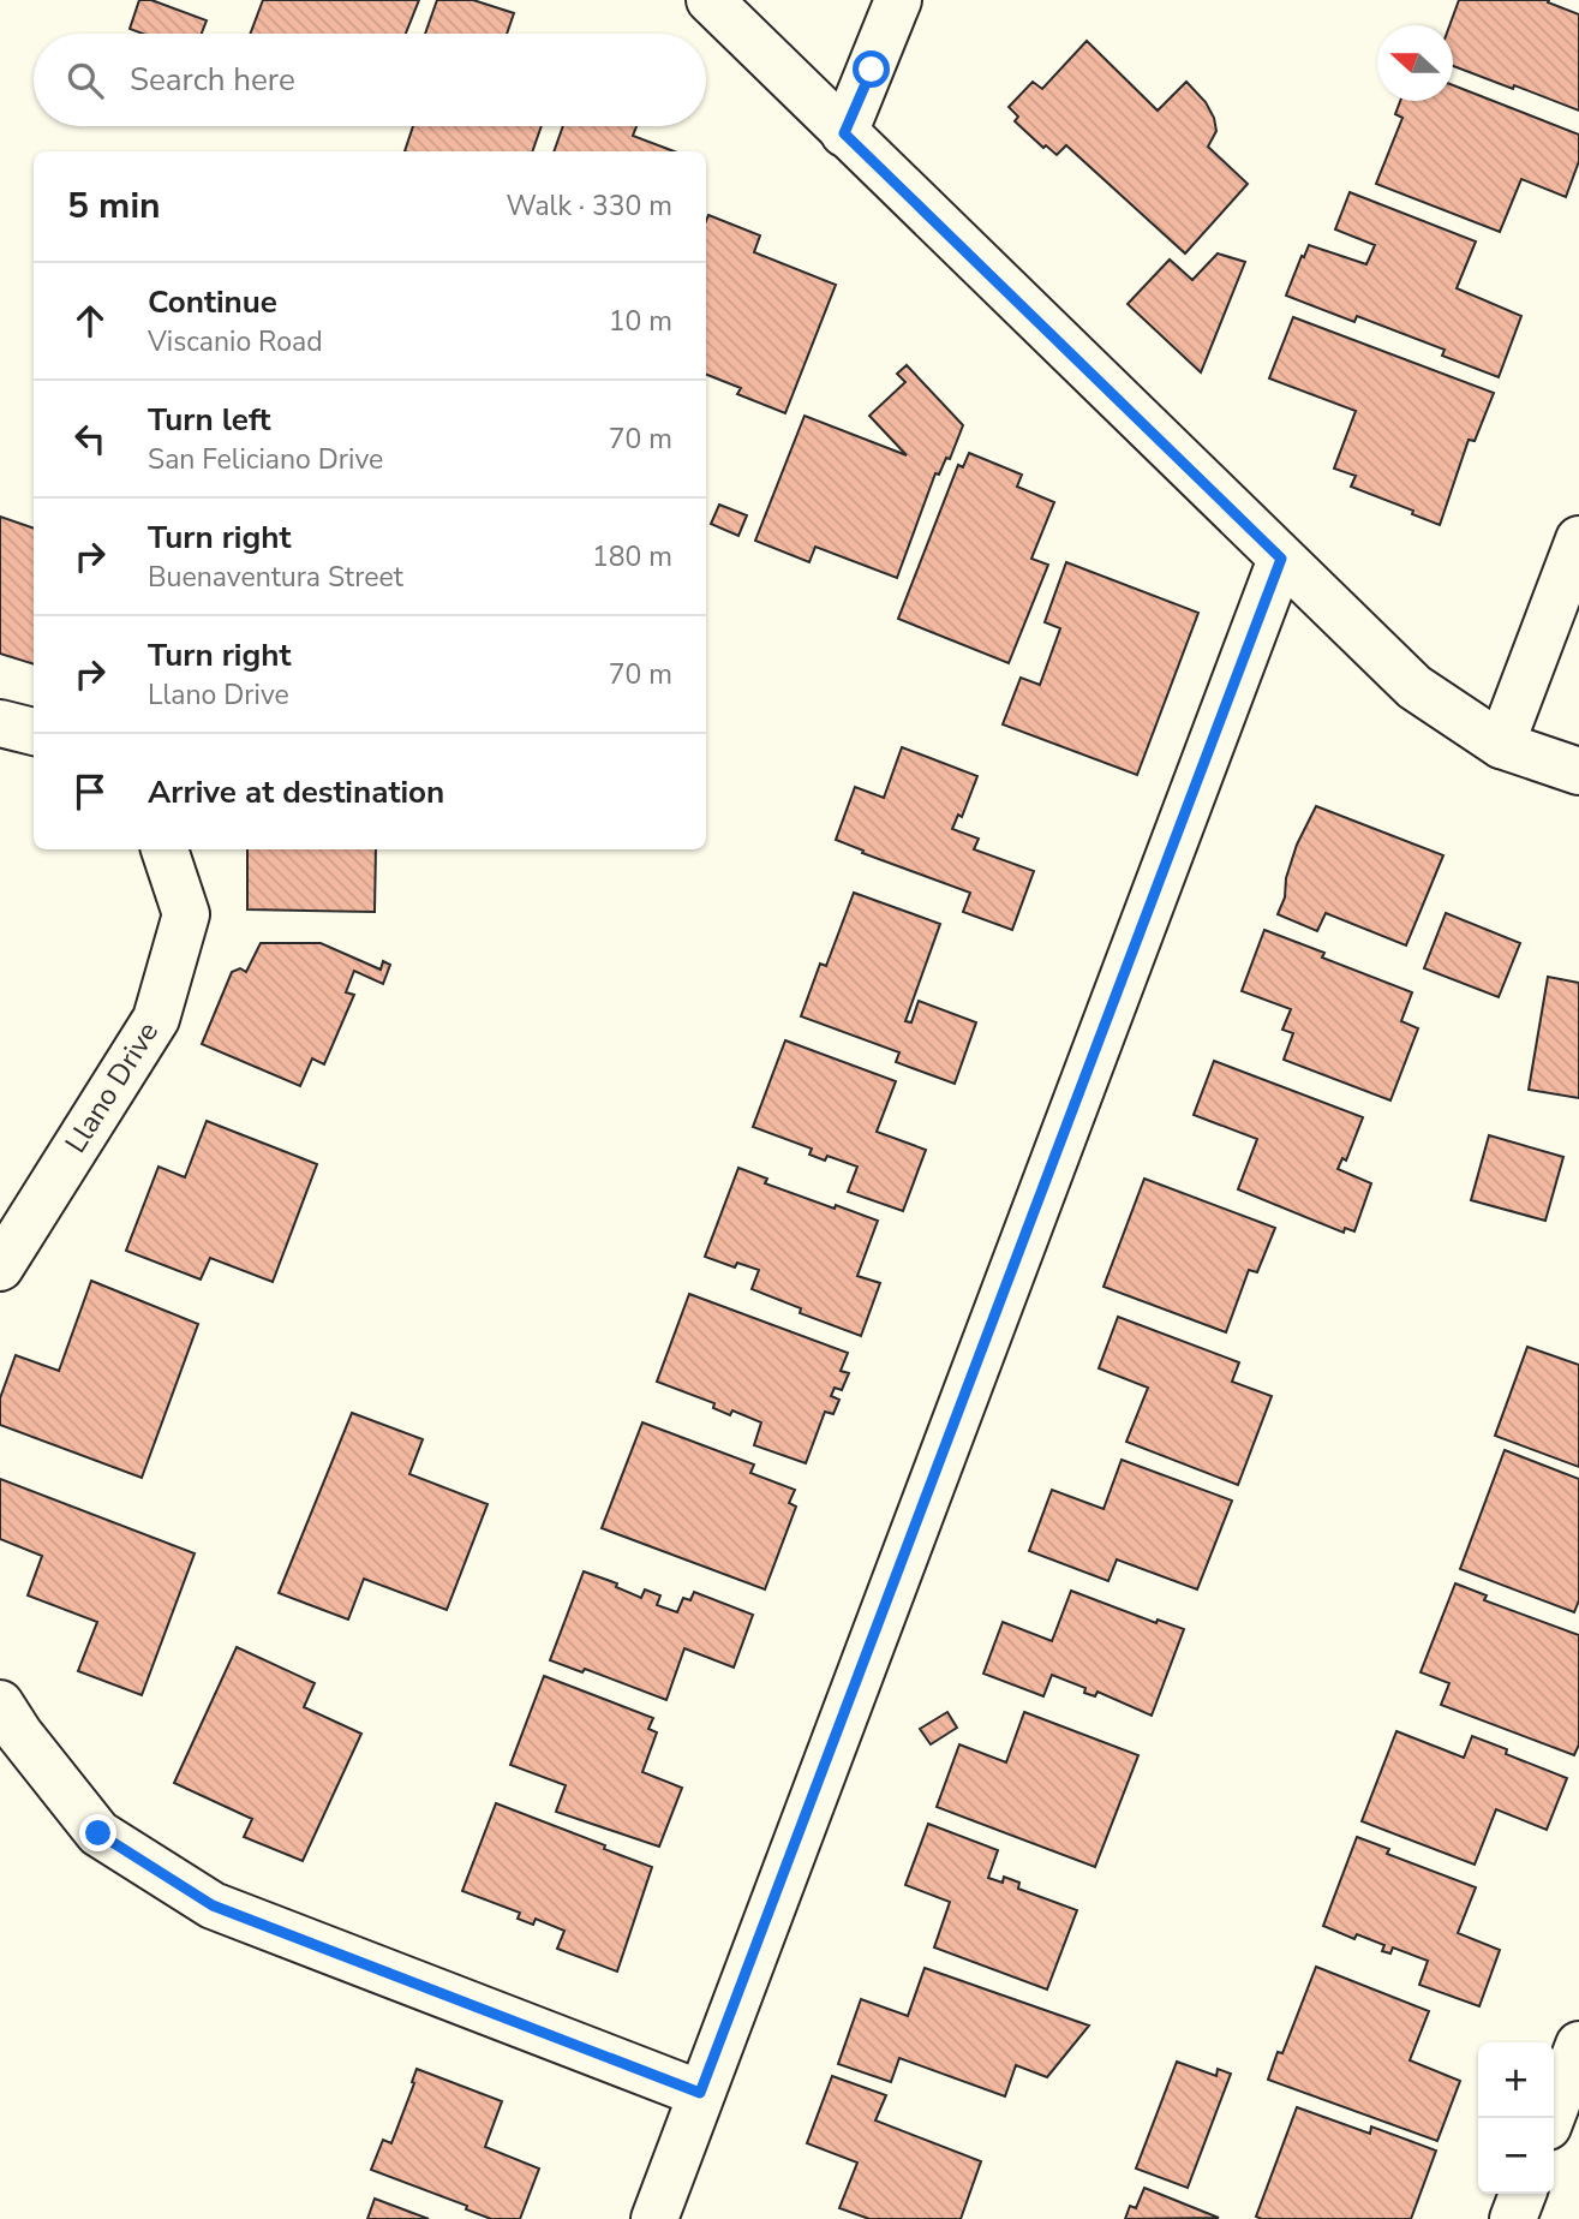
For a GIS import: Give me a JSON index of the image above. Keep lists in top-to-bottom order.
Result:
{
  "streets": {
    "street": ["Llano Drive"]
  },
  "north": "left",
  "page": {
    "search": "Search here",
    "heading": ["5 min", "Walk · 330 m"],
    "list": [
      ["Continue", "Viscanio Road", "10 m"],
      ["Turn left", "San Feliciano Drive", "70 m"],
      ["Turn right", "Buenaventura Street", "180 m"],
      ["Turn right", "Llano Drive", "70 m"],
      "Arrive at destination"
    ],
    "map_buttons": ["+", "−"]
  }
}
